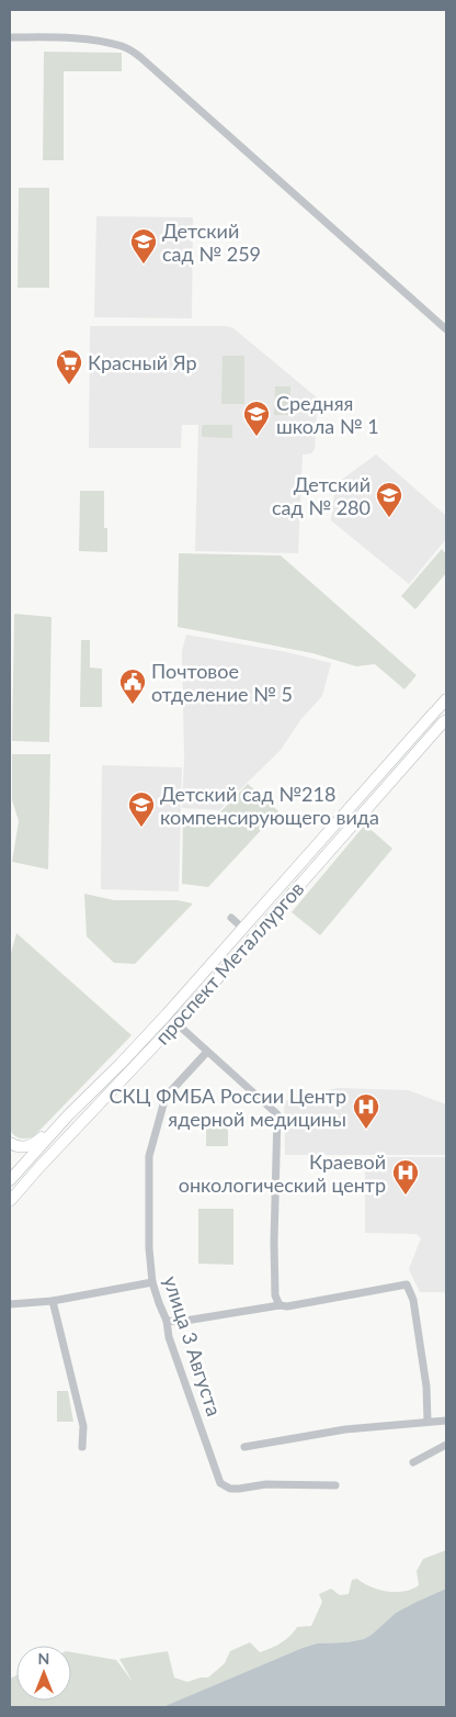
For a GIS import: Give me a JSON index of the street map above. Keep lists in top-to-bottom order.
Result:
{
  "streets": {
    "main road": ["проспект Металлургов"],
    "street": ["улица 3 Августа"]
  },
  "places": {
    "school or university": [
      "Детский сад № 259",
      "Средняя школа № 1",
      "Детский сад № 280",
      "Детский сад №218 компенсирующего вида"
    ],
    "supermarket": ["Красный Яр"],
    "public building": ["Почтовое отделение № 5"],
    "hospital": ["СКЦ ФМБА России Центр ядерной медицины", "Краевой онкологический центр"]
  },
  "north": "top"
}
